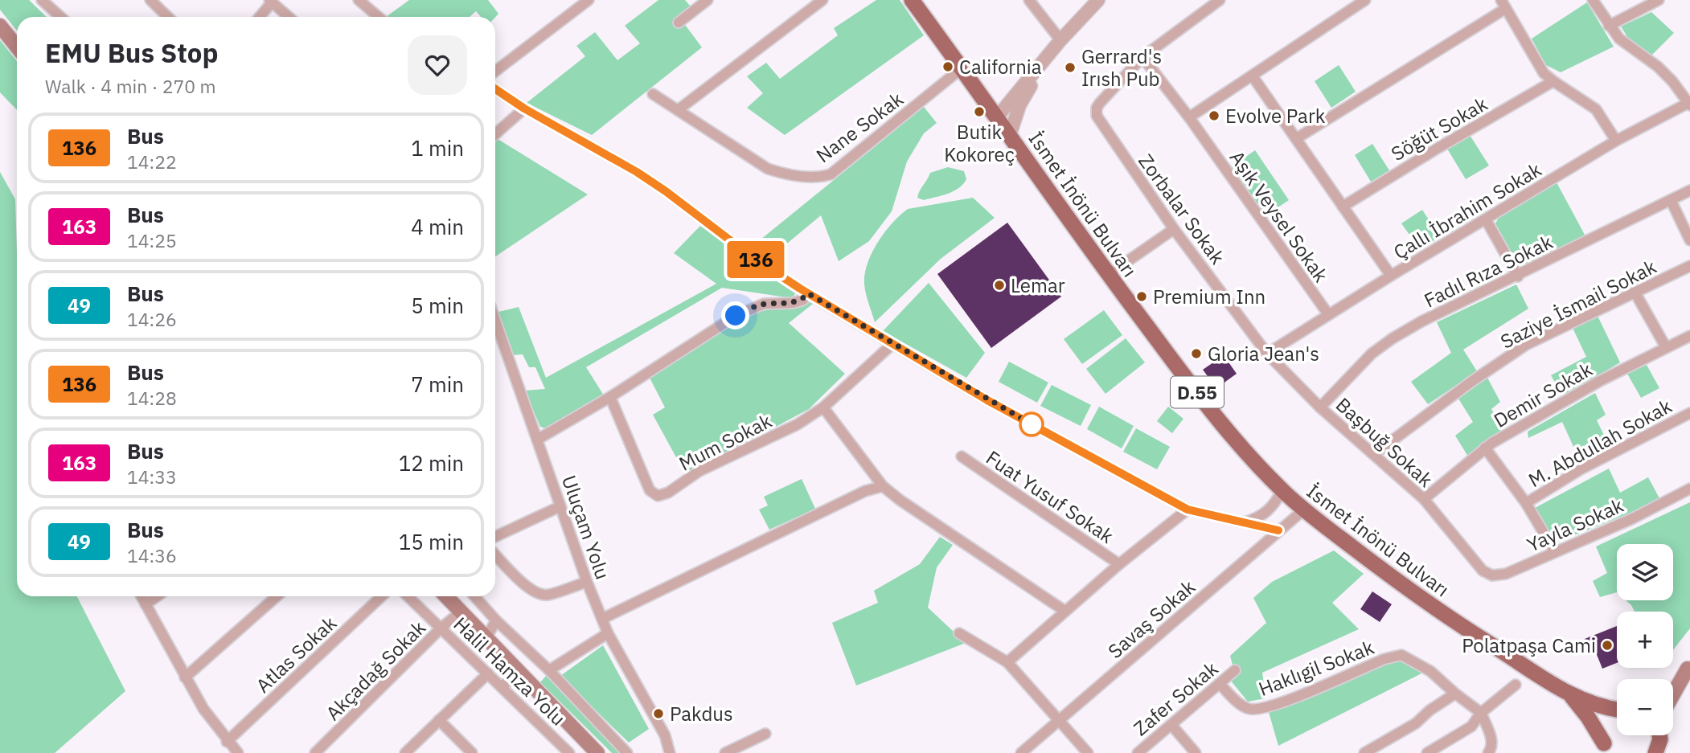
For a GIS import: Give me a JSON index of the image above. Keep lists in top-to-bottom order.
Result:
{
  "streets": {
    "main road": ["İsmet İnönü Bulvarı", "D.55"],
    "street": [
      "Nane Sokak",
      "Söğüt Sokak",
      "Zorbalar Sokak",
      "Çallı İbrahim Sokak",
      "Aşık Veysel Sokak",
      "Fadıl Rıza Sokak",
      "Saziye İsmail Sokak",
      "Demir Sokak",
      "Mum Sokak",
      "Başbuğ Sokak",
      "M. Abdullah Sokak",
      "Fuat Yusuf Sokak",
      "Yayla Sokak",
      "Uluçam Yolu",
      "Savaş Sokak",
      "Atlas Sokak",
      "Haklıgil Sokak",
      "Akçadağ Sokak",
      "Halil Hamza Yolu",
      "Zafer Sokak"
    ]
  },
  "crossings": [
    ["Nane Sokak", "İsmet İnönü Bulvarı"],
    ["İsmet İnönü Bulvarı", "Savaş Sokak"],
    ["Zorbalar Sokak", "Çallı İbrahim Sokak"],
    ["Zorbalar Sokak", "Aşık Veysel Sokak"],
    ["Zorbalar Sokak", "Başbuğ Sokak"],
    ["Çallı İbrahim Sokak", "Aşık Veysel Sokak"],
    ["Çallı İbrahim Sokak", "Başbuğ Sokak"],
    ["Fadıl Rıza Sokak", "Başbuğ Sokak"],
    ["Saziye İsmail Sokak", "Başbuğ Sokak"],
    ["Demir Sokak", "Başbuğ Sokak"],
    ["Başbuğ Sokak", "Yayla Sokak"],
    ["Haklıgil Sokak", "Zafer Sokak"],
    ["Akçadağ Sokak", "Halil Hamza Yolu"]
  ],
  "places": [
    "California",
    "Gerrard's Irısh Pub",
    "Butik Kokoreç",
    "Evolve Park",
    "Lemar",
    "Premium Inn",
    "Gloria Jean's",
    "Polatpaşa Cami",
    "Pakdus"
  ],
  "lines": ["bus line 136"],
  "page": {
    "on_map": "136",
    "heading": ["EMU Bus Stop", "Walk · 4 min · 270 m"],
    "list": [
      {
        "mark": "136",
        "name": "Bus",
        "note": "14:22",
        "value": "1 min"
      },
      {
        "mark": "163",
        "name": "Bus",
        "note": "14:25",
        "value": "4 min"
      },
      {
        "mark": "49",
        "name": "Bus",
        "note": "14:26",
        "value": "5 min"
      },
      {
        "mark": "136",
        "name": "Bus",
        "note": "14:28",
        "value": "7 min"
      },
      {
        "mark": "163",
        "name": "Bus",
        "note": "14:33",
        "value": "12 min"
      },
      {
        "mark": "49",
        "name": "Bus",
        "note": "14:36",
        "value": "15 min"
      }
    ],
    "map_buttons": ["+", "−"]
  }
}
